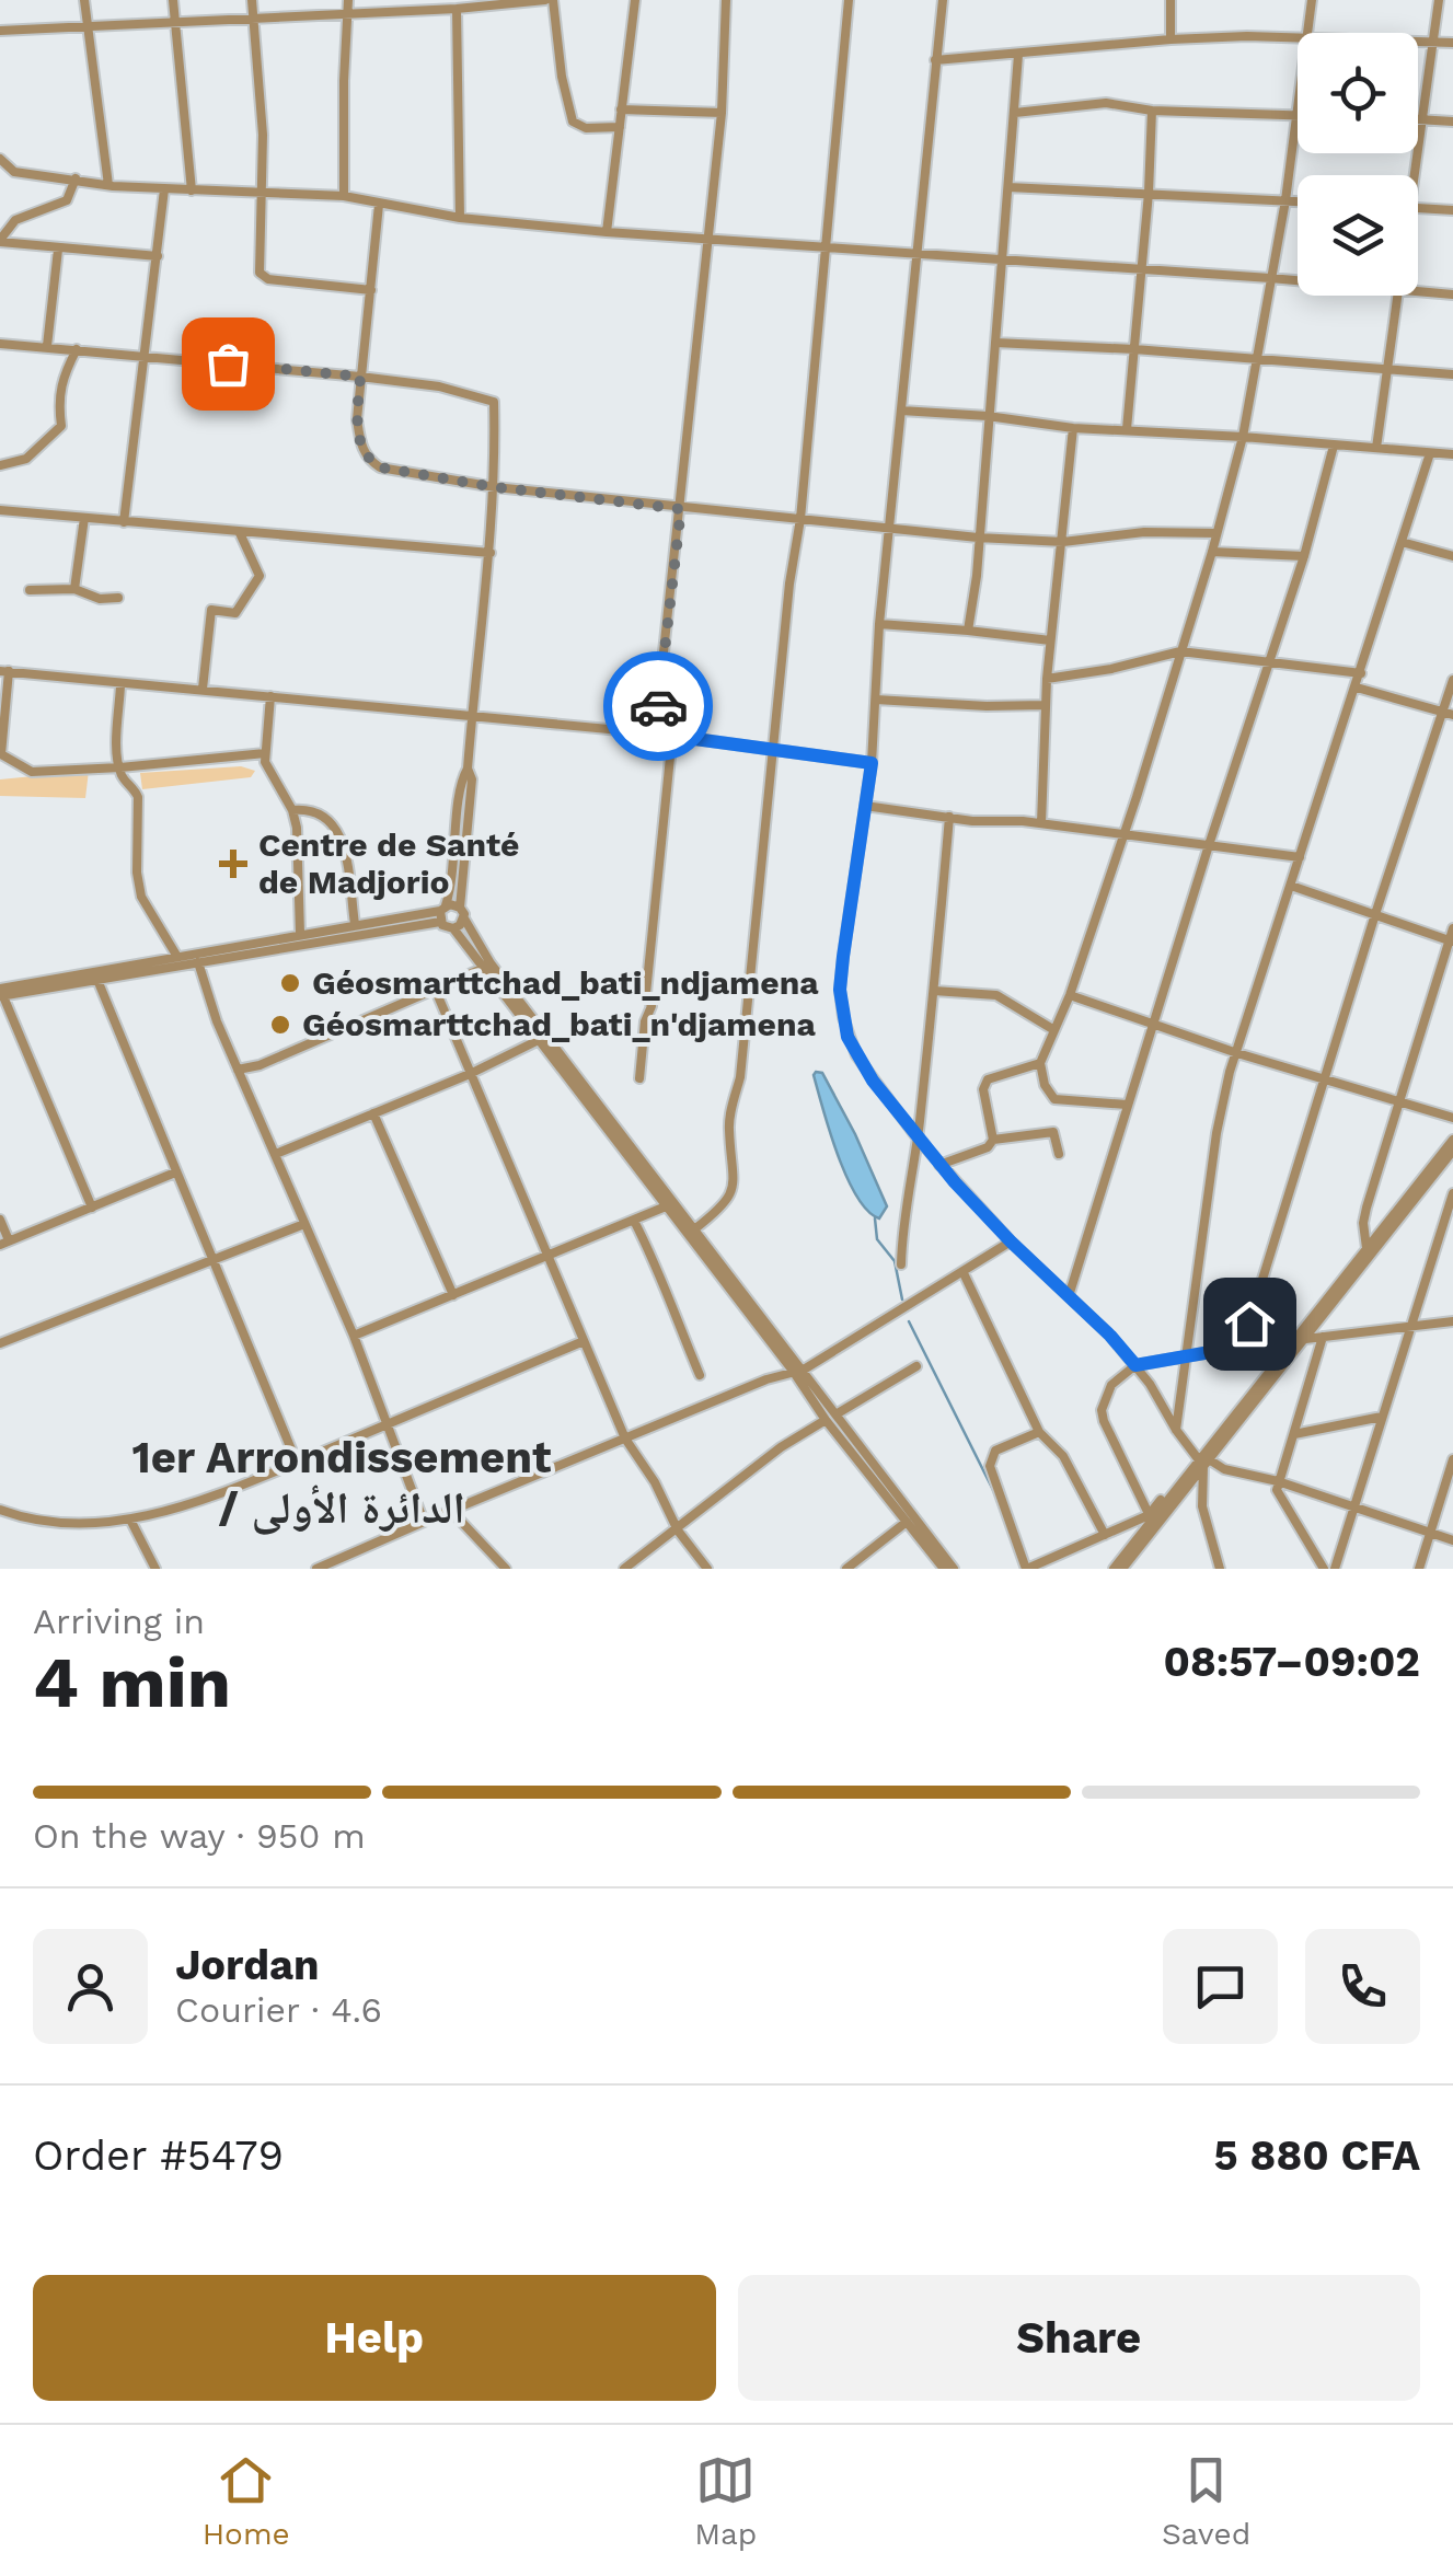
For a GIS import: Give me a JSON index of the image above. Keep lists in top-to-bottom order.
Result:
{
  "districts": ["1er Arrondissement / الدائرة الأولى"],
  "places": {
    "health": ["Centre de Santé de Madjorio"],
    "other": ["Géosmarttchad_bati_ndjamena", "Géosmarttchad_bati_n'djamena"]
  },
  "page": {
    "heading": ["4 min", "Arriving in", "08:57–09:02"],
    "panel": [
      "Jordan",
      "Courier · 4.6",
      "Order #5479",
      "5 880 CFA"
    ],
    "bar": "On the way · 950 m",
    "buttons": ["Help", "Share"],
    "tabs": ["Home", "Map", "Saved"]
  }
}
